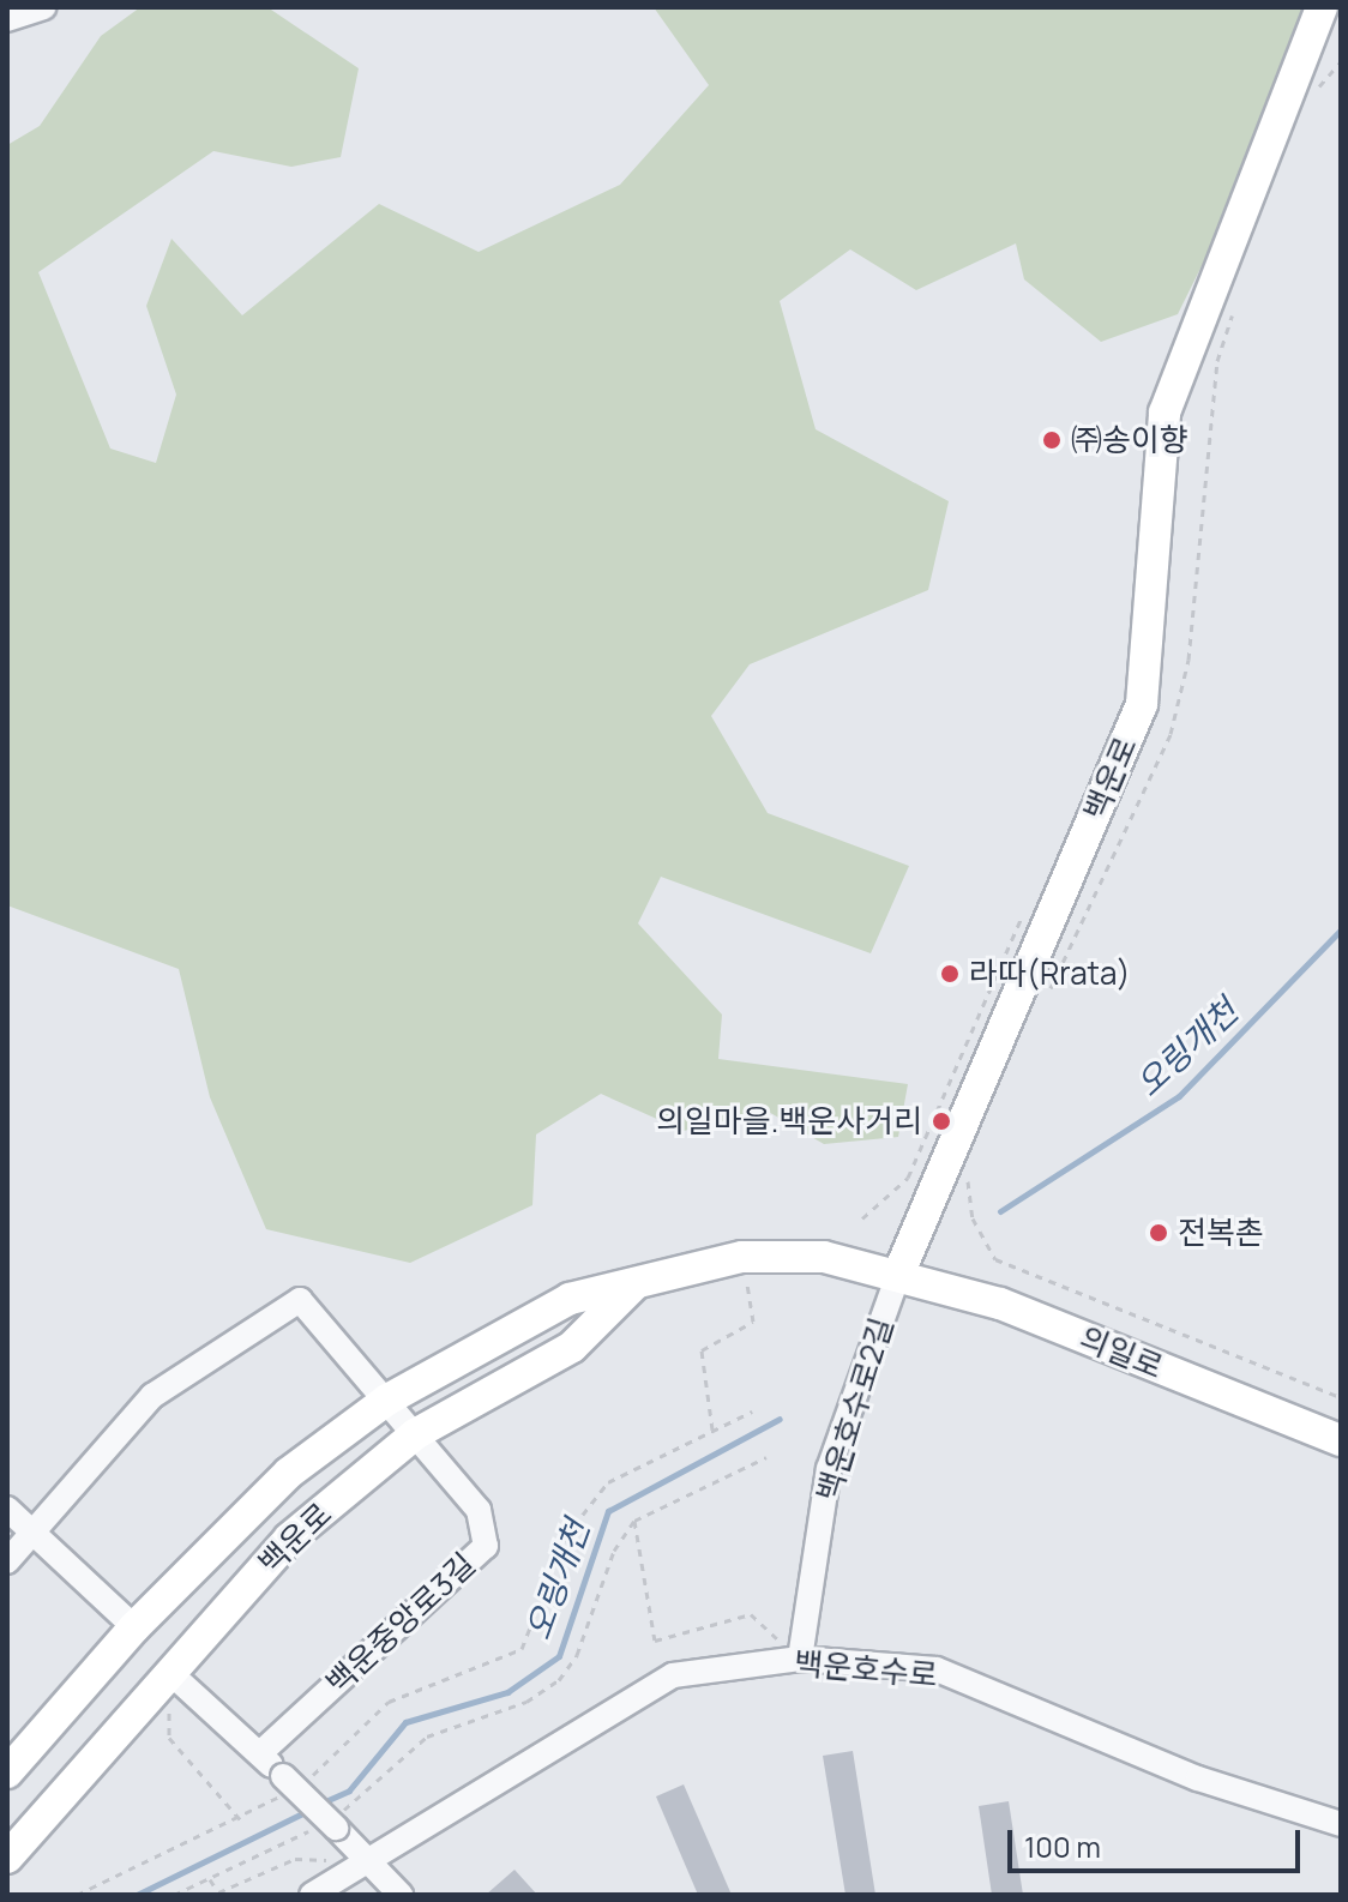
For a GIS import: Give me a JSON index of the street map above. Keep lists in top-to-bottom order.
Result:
{
  "streets": {
    "main road": ["백운로", "의일로"],
    "street": ["백운호수로2길", "백운중앙로3길", "백운호수로"]
  },
  "crossings": [
    ["백운로", "의일로"],
    ["백운로", "백운호수로2길"],
    ["백운로", "백운중앙로3길"],
    ["의일로", "백운호수로2길"],
    ["백운호수로2길", "백운호수로"]
  ],
  "water": ["오링개천"],
  "places": [
    "㈜송이향",
    "라따(Rrata)",
    "의일마을.백운사거리",
    "전복촌"
  ],
  "scale_bar": "100 m"
}
